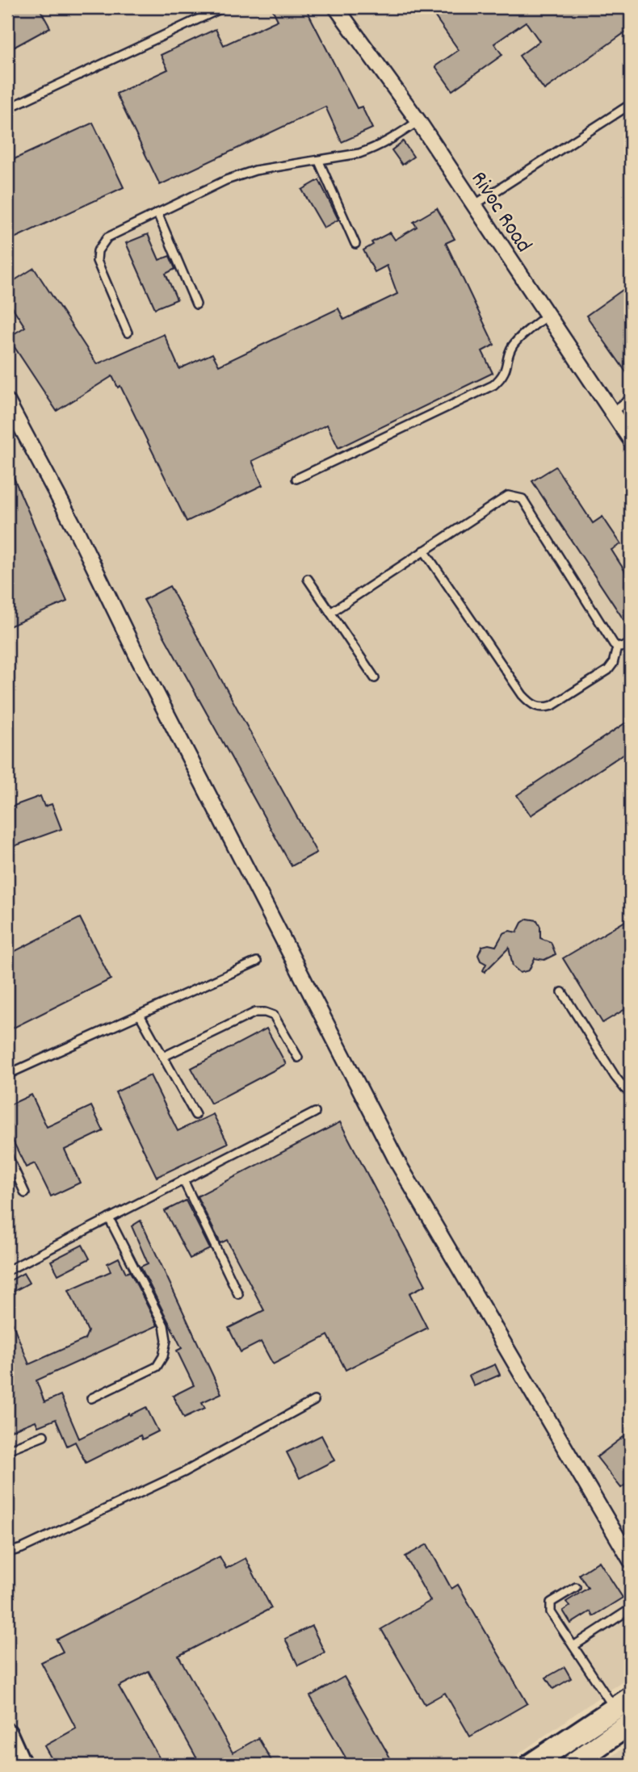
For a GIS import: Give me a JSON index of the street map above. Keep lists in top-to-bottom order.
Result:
{
  "streets": {
    "street": ["Rivoc Road"]
  }
}
